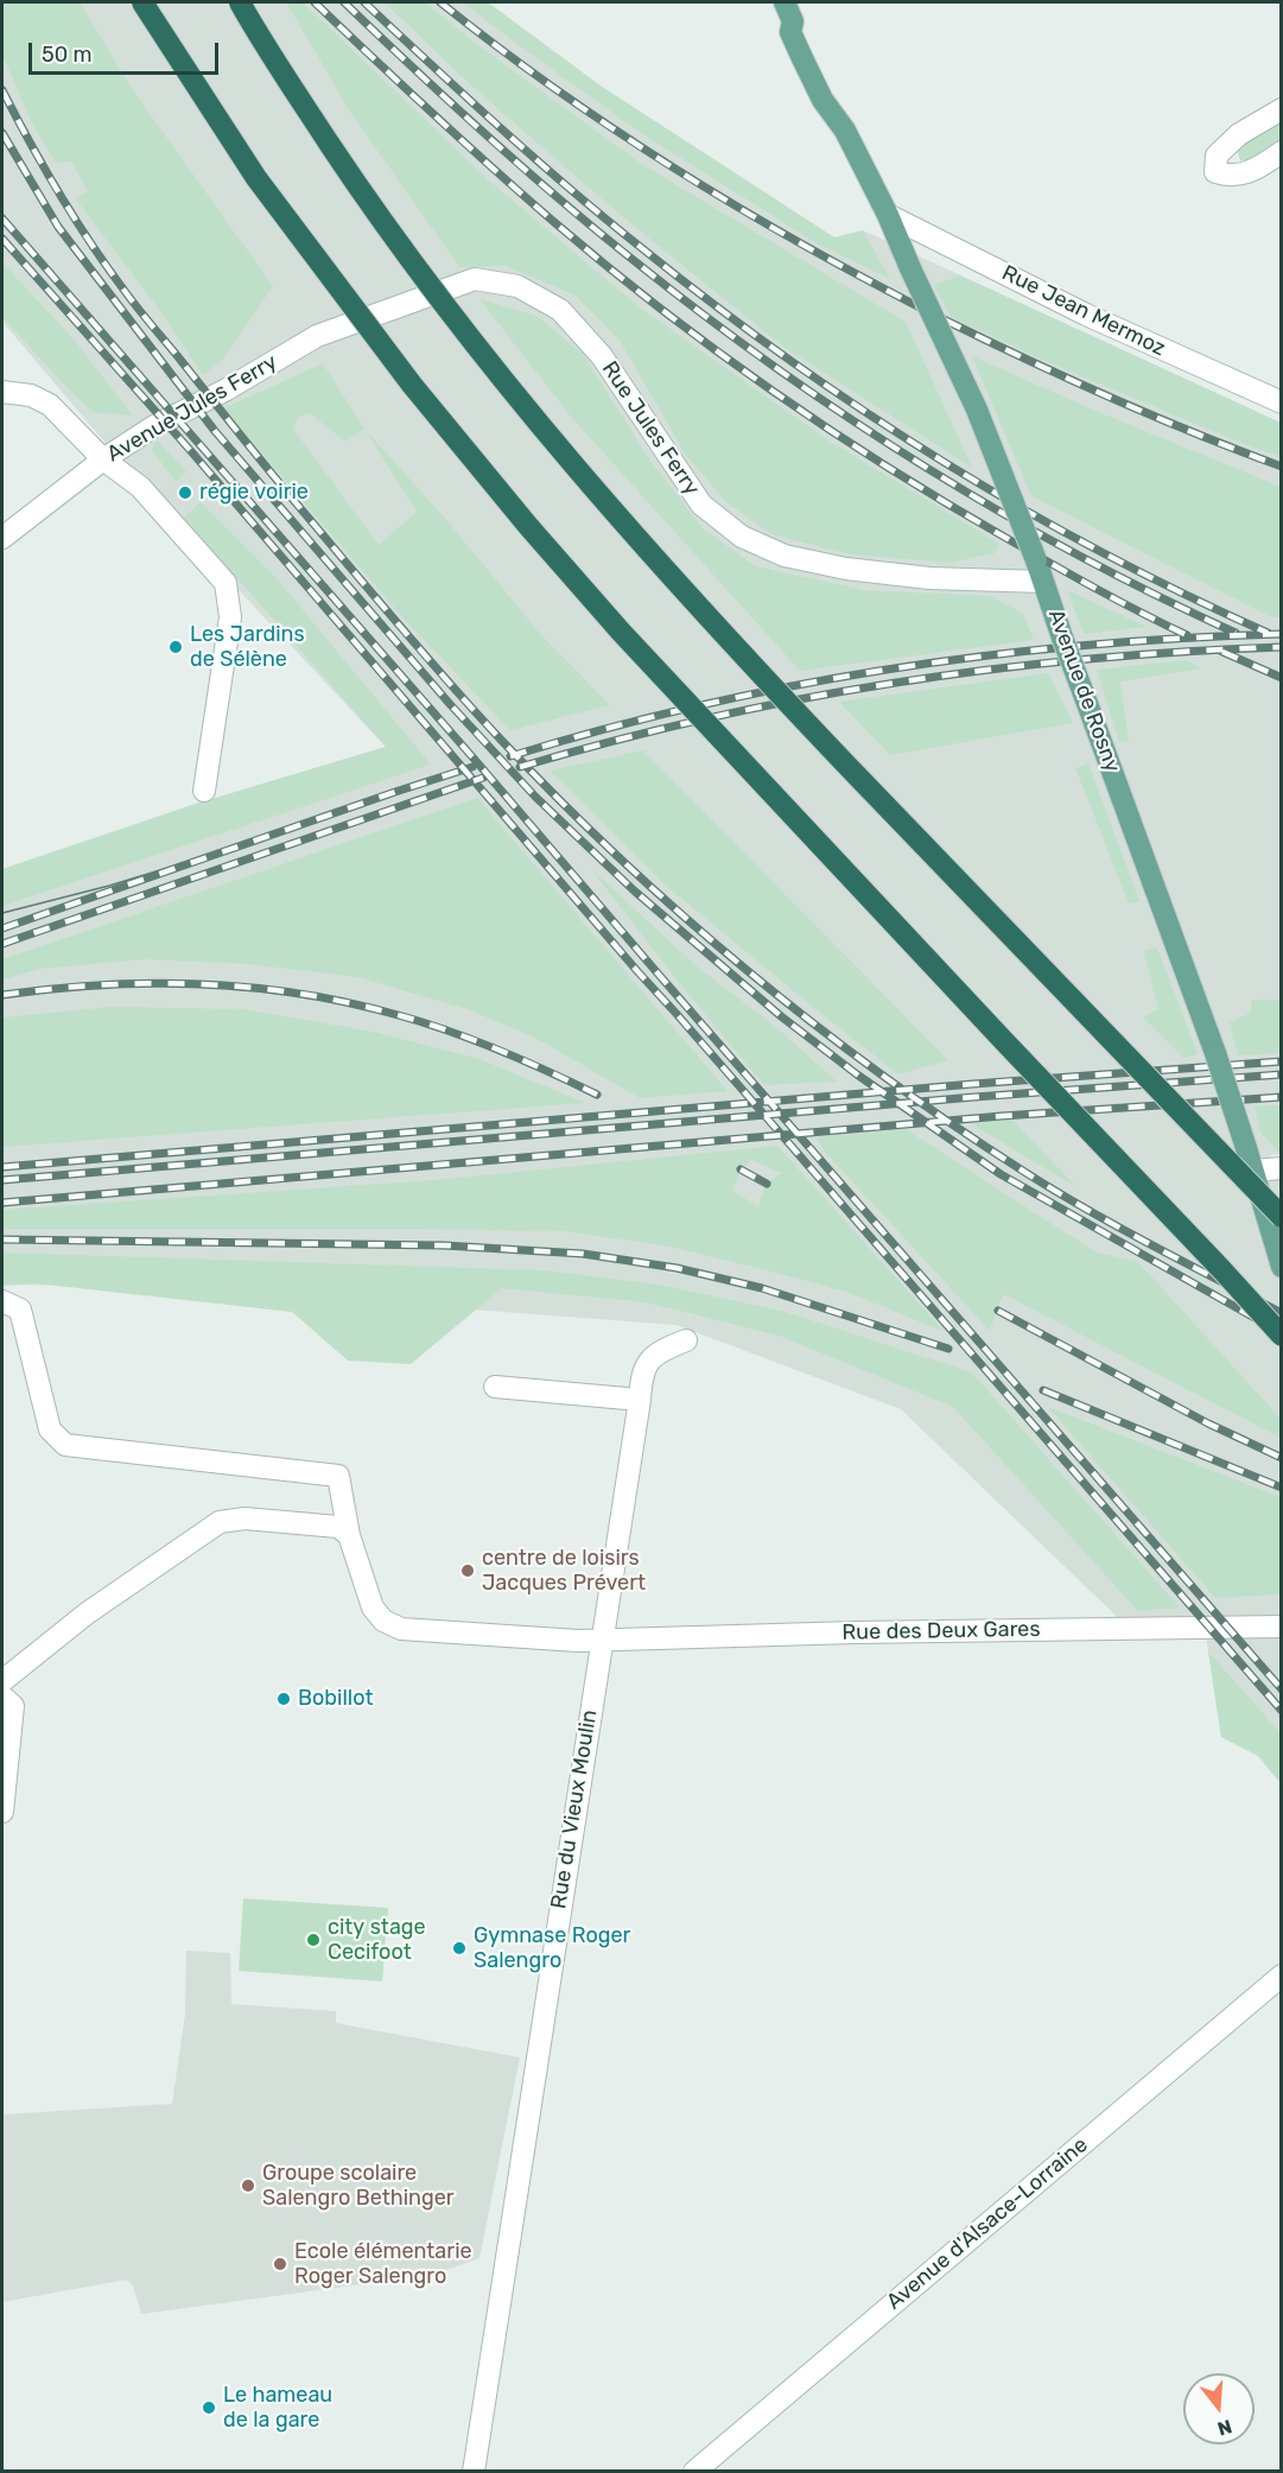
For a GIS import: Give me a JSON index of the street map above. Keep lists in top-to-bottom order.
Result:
{
  "streets": {
    "main road": ["Avenue de Rosny"],
    "street": [
      "Rue Jean Mermoz",
      "Avenue Jules Ferry",
      "Rue Jules Ferry",
      "Rue des Deux Gares",
      "Rue du Vieux Moulin",
      "Avenue d'Alsace-Lorraine"
    ]
  },
  "crossings": [
    ["Rue Jean Mermoz", "Avenue de Rosny"],
    ["Avenue Jules Ferry", "Rue Jules Ferry"],
    ["Rue Jules Ferry", "Avenue de Rosny"],
    ["Rue des Deux Gares", "Rue du Vieux Moulin"]
  ],
  "places": [
    "régie voirie",
    "Les Jardins de Sélène",
    "centre de loisirs Jacques Prévert",
    "Bobillot",
    "city stage Cecifoot",
    "Gymnase Roger Salengro",
    "Groupe scolaire Salengro Bethinger",
    "Ecole élémentarie Roger Salengro",
    "Le hameau de la gare"
  ],
  "scale_bar": "50 m",
  "north": "bottom"
}
